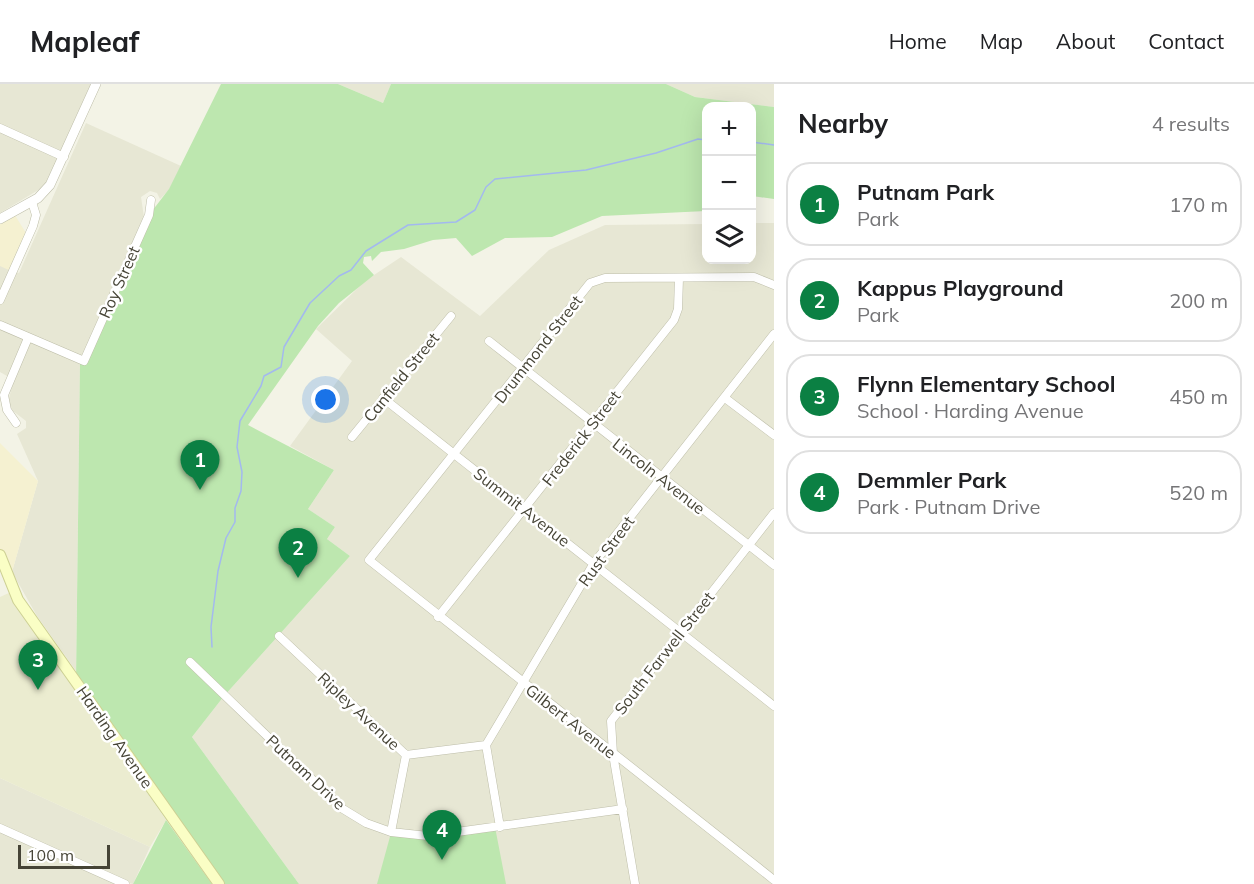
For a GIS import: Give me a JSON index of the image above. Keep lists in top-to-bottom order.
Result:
{
  "streets": {
    "main road": ["Harding Avenue"],
    "street": [
      "Roy Street",
      "Drummond Street",
      "Canfield Street",
      "Frederick Street",
      "Lincoln Avenue",
      "Summit Avenue",
      "Rust Street",
      "South Farwell Street",
      "Ripley Avenue",
      "Gilbert Avenue",
      "Putnam Drive"
    ]
  },
  "crossings": [
    ["Drummond Street", "Frederick Street"],
    ["Drummond Street", "Lincoln Avenue"],
    ["Drummond Street", "Summit Avenue"],
    ["Drummond Street", "Gilbert Avenue"],
    ["Canfield Street", "Summit Avenue"],
    ["Frederick Street", "Lincoln Avenue"],
    ["Frederick Street", "Summit Avenue"],
    ["Frederick Street", "Gilbert Avenue"],
    ["Lincoln Avenue", "Rust Street"],
    ["Lincoln Avenue", "South Farwell Street"],
    ["Summit Avenue", "Rust Street"],
    ["Summit Avenue", "South Farwell Street"],
    ["Rust Street", "Ripley Avenue"],
    ["Rust Street", "Gilbert Avenue"],
    ["South Farwell Street", "Gilbert Avenue"],
    ["South Farwell Street", "Putnam Drive"]
  ],
  "scale_bar": "100 m",
  "page": {
    "header": "Mapleaf",
    "nav": [
      "Home",
      "Map",
      "About",
      "Contact"
    ],
    "heading": ["Nearby", "4 results"],
    "map_buttons": ["+", "−"],
    "list": [
      {
        "mark": "1",
        "name": "Putnam Park",
        "note": "Park",
        "value": "170 m"
      },
      {
        "mark": "2",
        "name": "Kappus Playground",
        "note": "Park",
        "value": "200 m"
      },
      {
        "mark": "3",
        "name": "Flynn Elementary School",
        "note": "School · Harding Avenue",
        "value": "450 m"
      },
      {
        "mark": "4",
        "name": "Demmler Park",
        "note": "Park · Putnam Drive",
        "value": "520 m"
      }
    ],
    "pins": [
      "1",
      "2",
      "3",
      "4"
    ],
    "scale": "100 m"
  }
}
